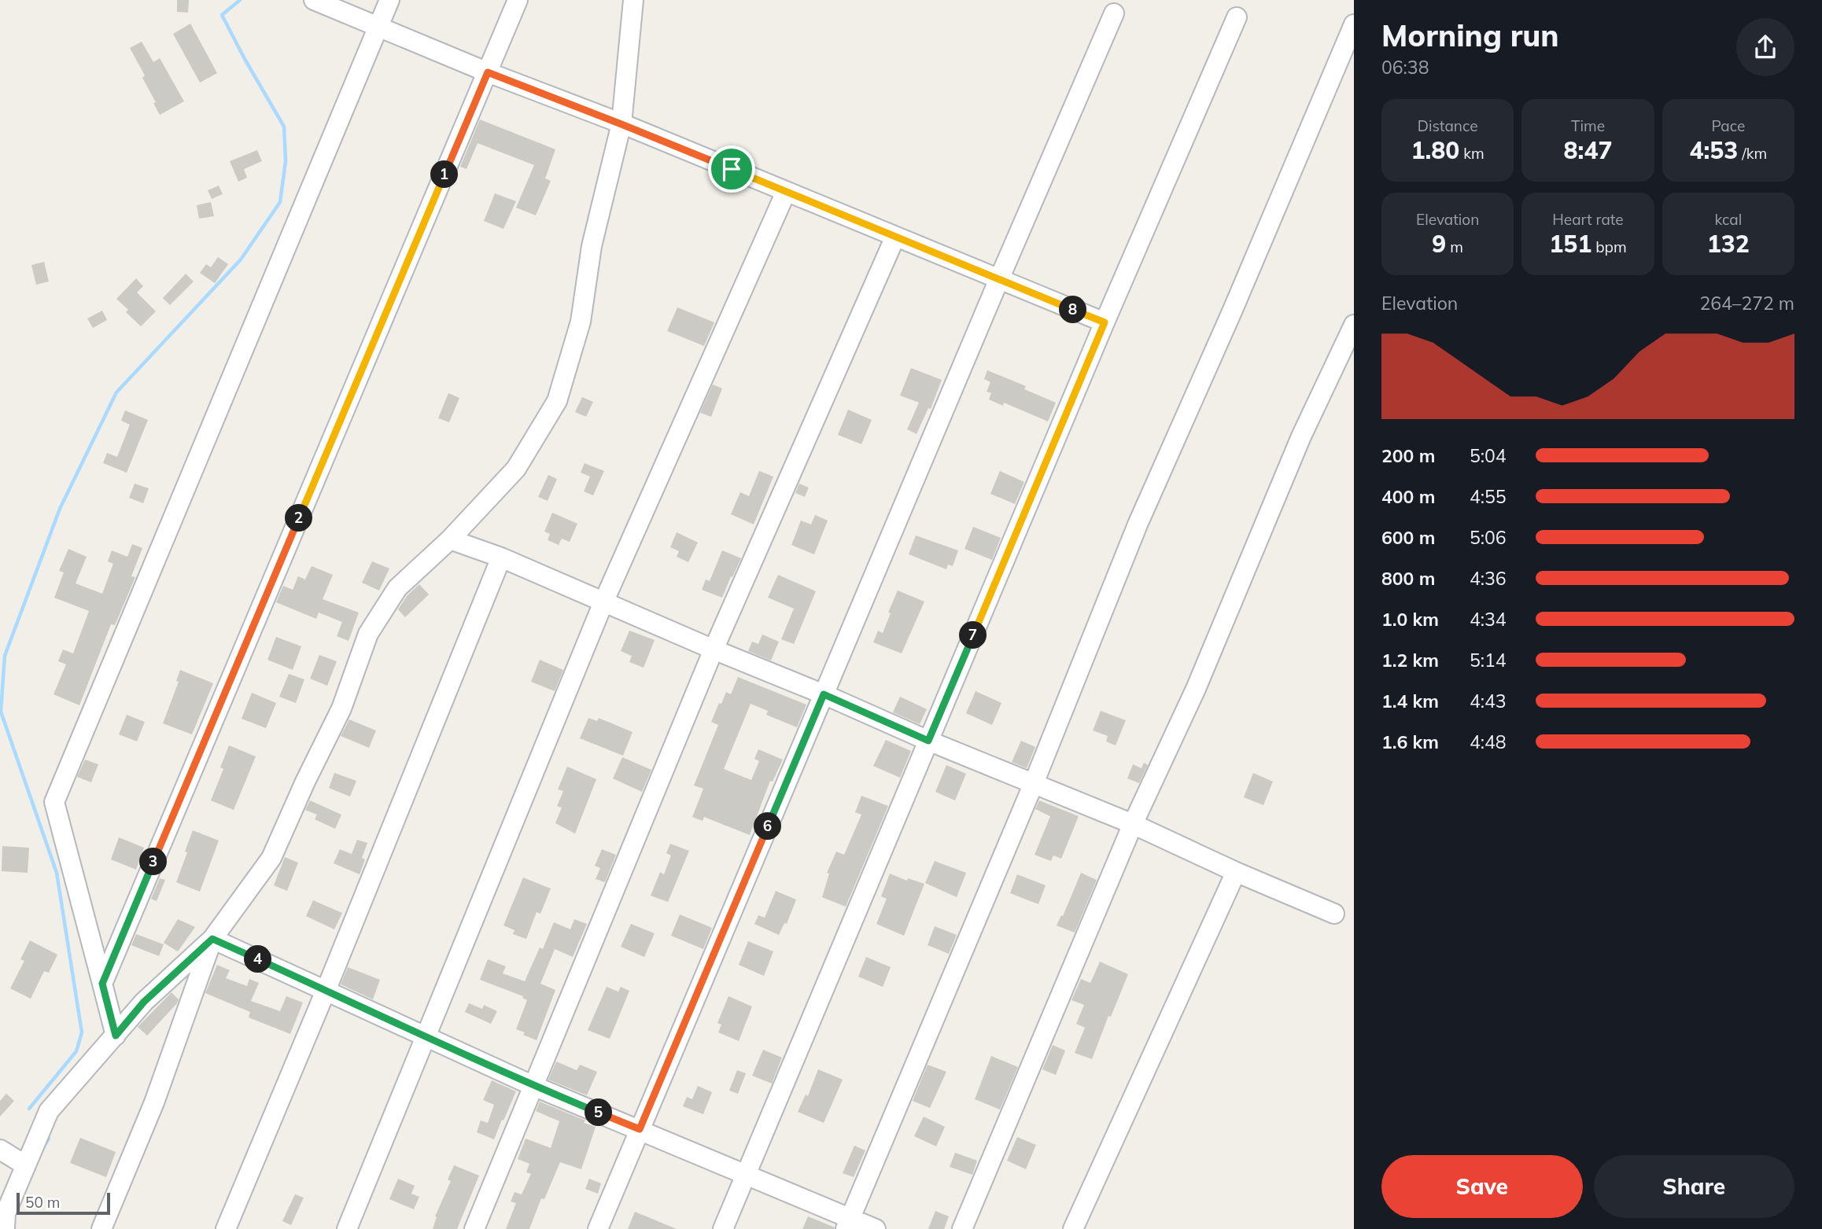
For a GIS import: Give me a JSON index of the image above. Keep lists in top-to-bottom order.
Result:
{
  "scale_bar": "50 m",
  "page": {
    "heading": ["Morning run", "06:38"],
    "stats": [
      ["Distance", "1.80 km"],
      ["Time", "8:47"],
      ["Pace", "4:53 /km"],
      ["Elevation", "9 m"],
      ["Heart rate", "151 bpm"],
      ["kcal", "132"]
    ],
    "pins": [
      "1",
      "8",
      "2",
      "7",
      "6",
      "3",
      "4",
      "5"
    ],
    "chart": ["Elevation", "264–272 m"],
    "list": [
      {
        "name": "200 m",
        "note": "5:04"
      },
      {
        "name": "400 m",
        "note": "4:55"
      },
      {
        "name": "600 m",
        "note": "5:06"
      },
      {
        "name": "800 m",
        "note": "4:36"
      },
      {
        "name": "1.0 km",
        "note": "4:34"
      },
      {
        "name": "1.2 km",
        "note": "5:14"
      },
      {
        "name": "1.4 km",
        "note": "4:43"
      },
      {
        "name": "1.6 km",
        "note": "4:48"
      }
    ],
    "buttons": ["Save", "Share"],
    "scale": "50 m"
  }
}
